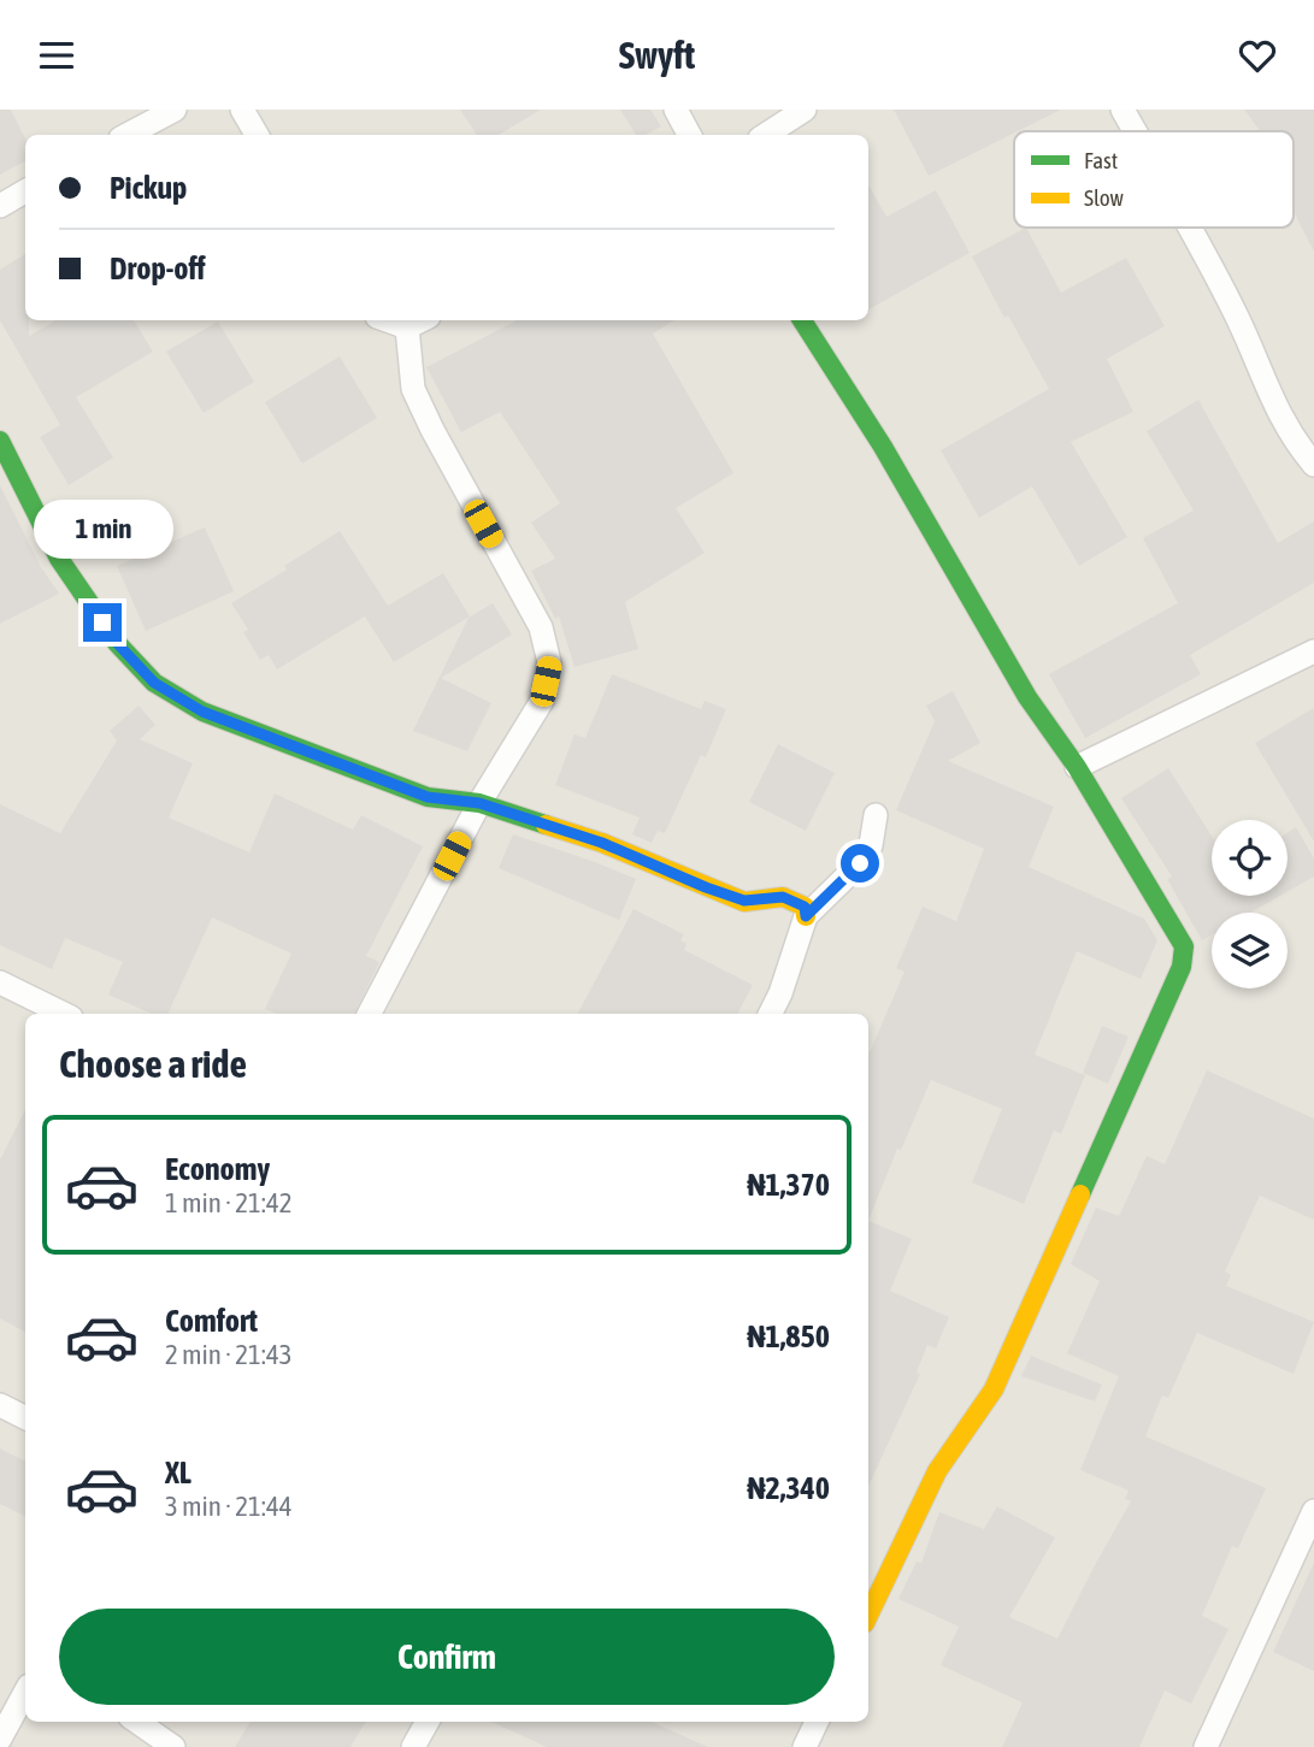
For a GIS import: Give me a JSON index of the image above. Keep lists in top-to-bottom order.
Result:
{
  "legend": ["Fast", "Slow"],
  "page": {
    "header": "Swyft",
    "banner": ["Pickup", "Drop-off"],
    "bubble": "1 min",
    "heading": "Choose a ride",
    "list": [
      {
        "name": "Economy",
        "note": "1 min · 21:42",
        "value": "₦1,370"
      },
      {
        "name": "Comfort",
        "note": "2 min · 21:43",
        "value": "₦1,850"
      },
      {
        "name": "XL",
        "note": "3 min · 21:44",
        "value": "₦2,340"
      }
    ],
    "buttons": "Confirm"
  }
}
